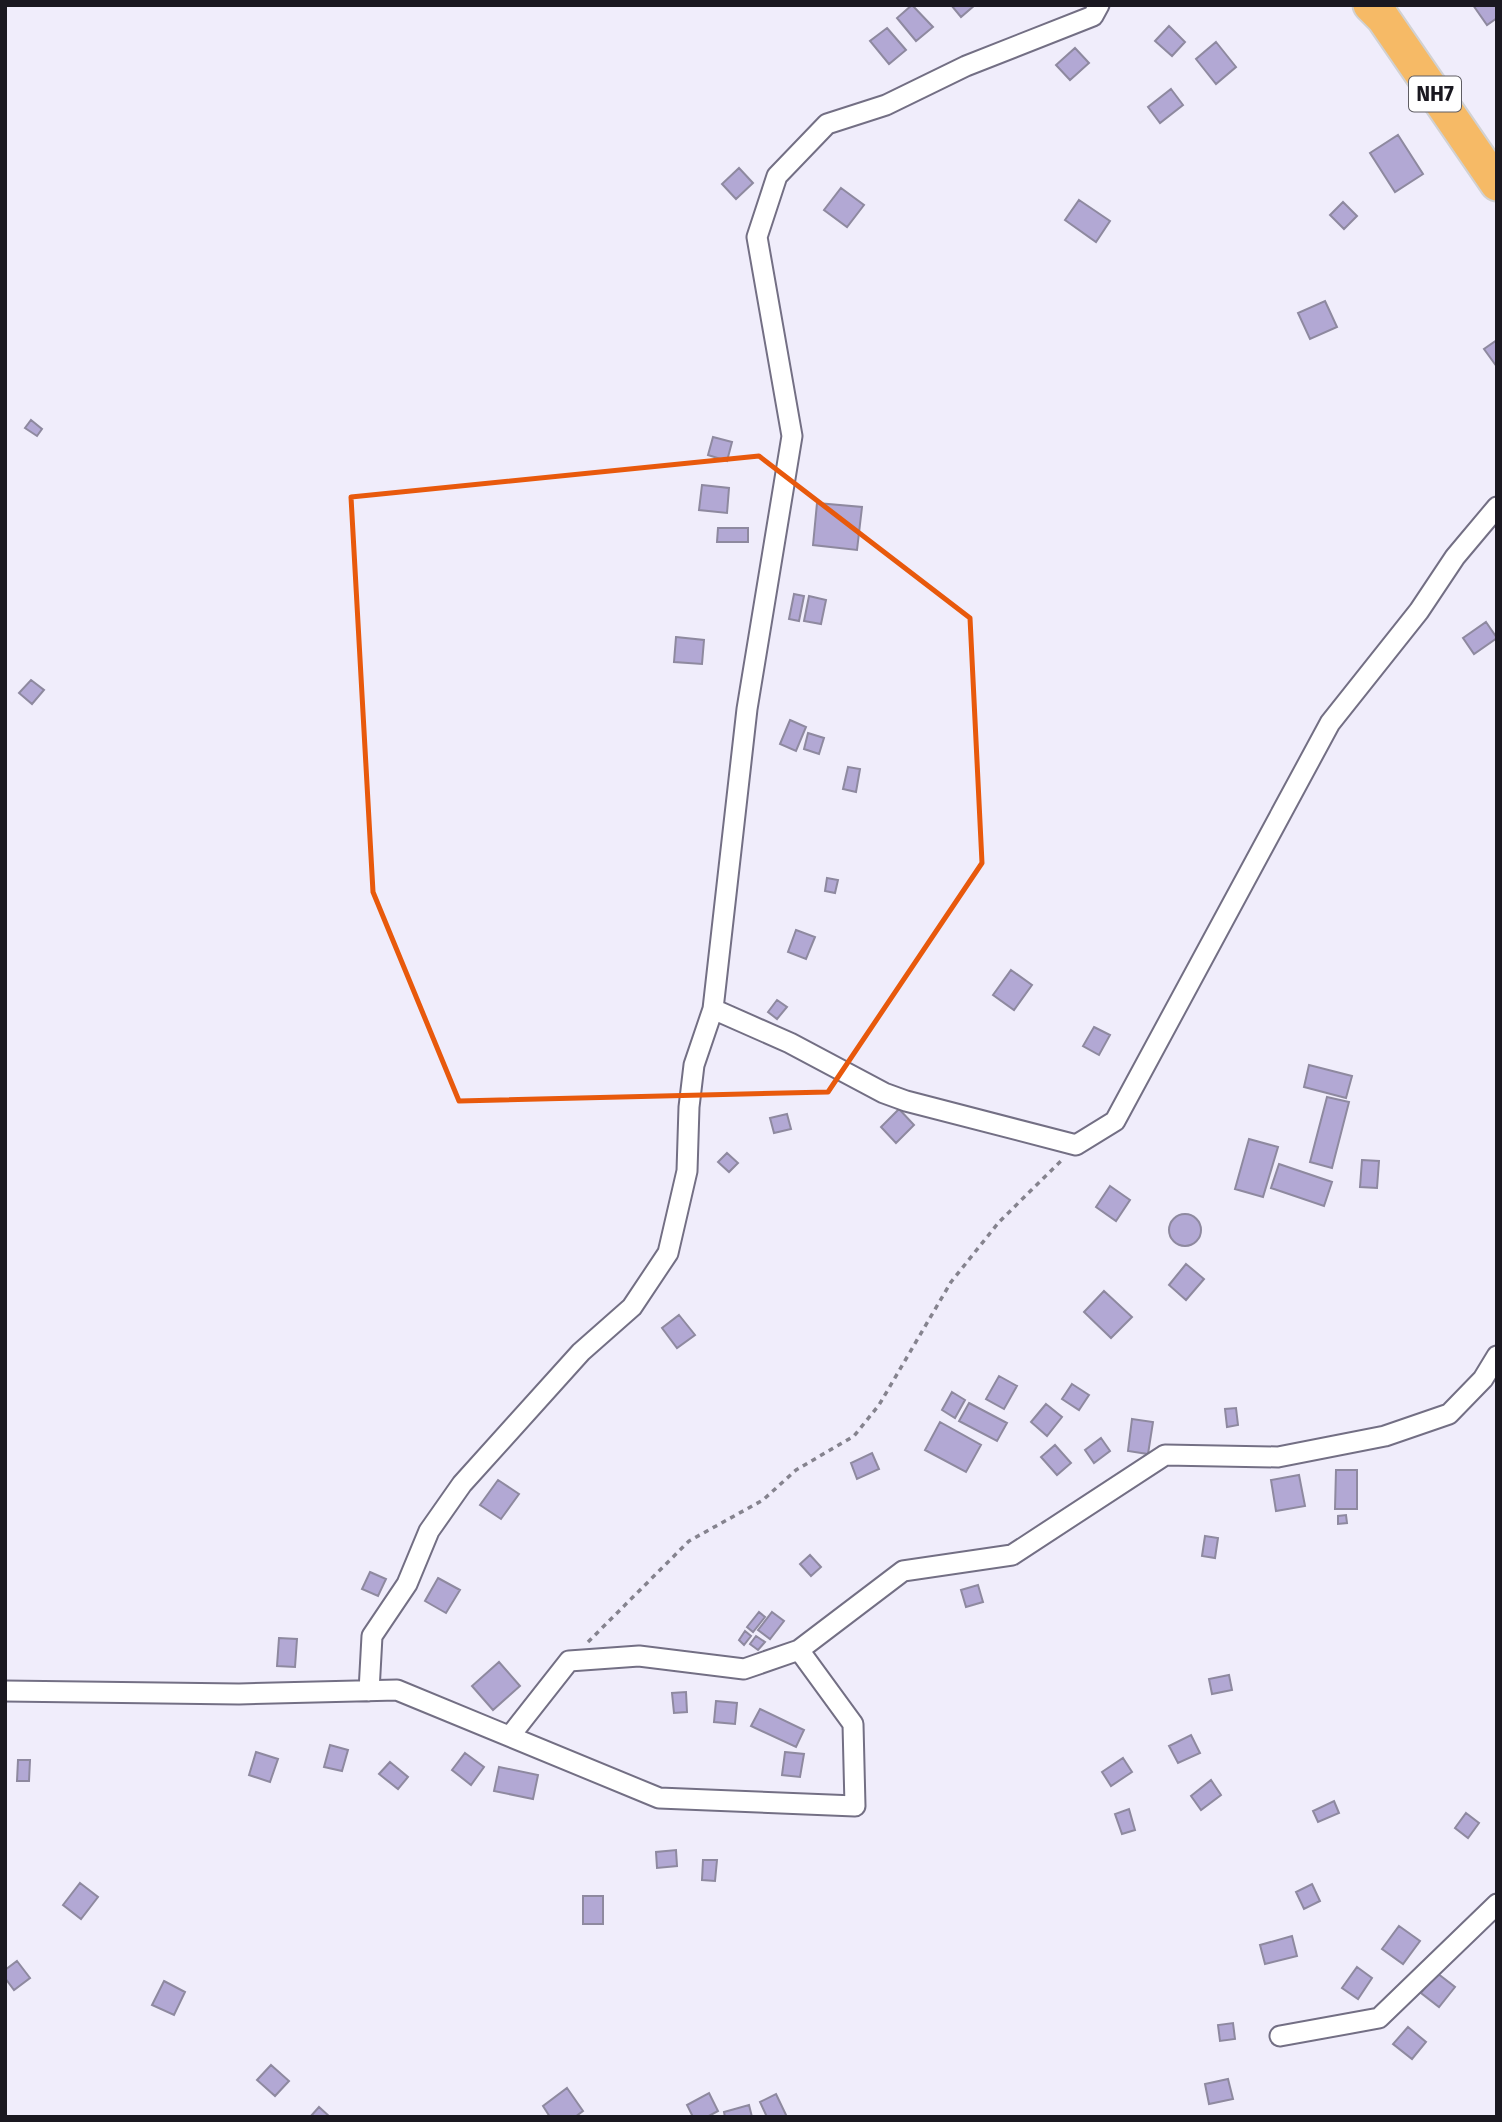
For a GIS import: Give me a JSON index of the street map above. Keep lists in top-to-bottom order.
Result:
{
  "streets": {
    "highway": ["NH7"]
  }
}
